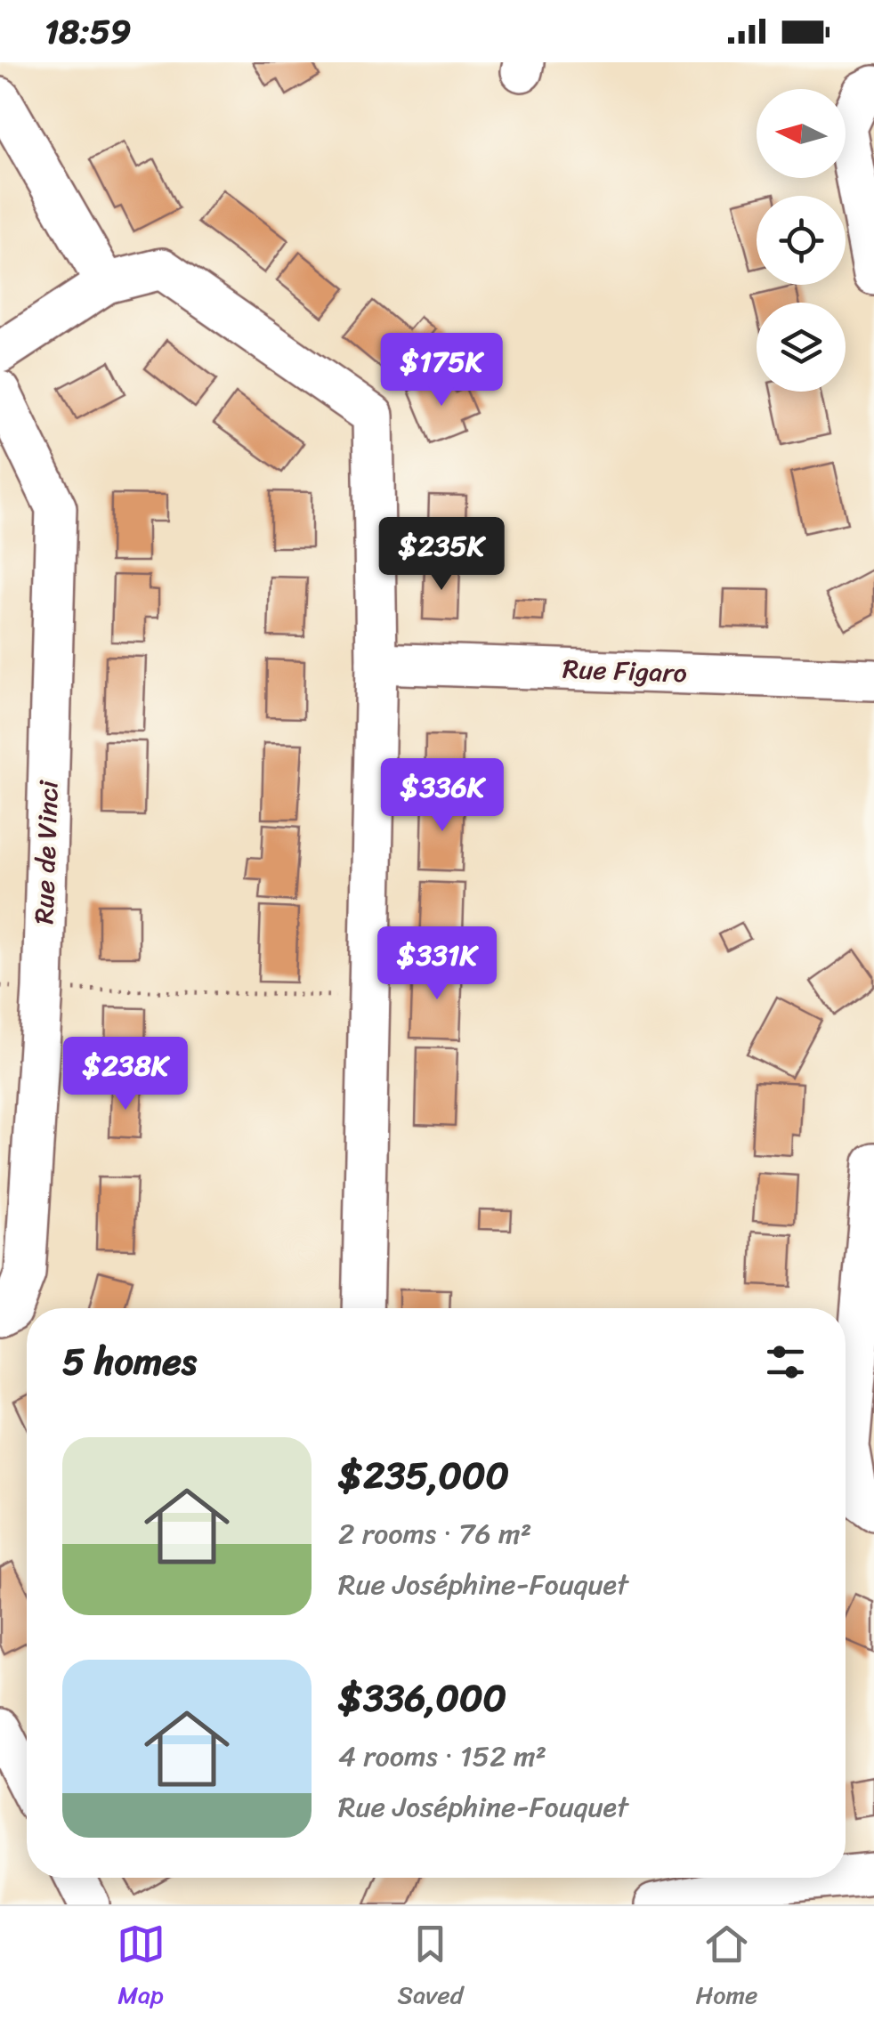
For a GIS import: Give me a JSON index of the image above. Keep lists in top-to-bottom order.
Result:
{
  "streets": {
    "street": ["Rue Figaro", "Rue de Vinci"]
  },
  "north": "left",
  "page": {
    "status": "18:59",
    "price": [
      "$175K",
      "$235K",
      "$336K",
      "$331K",
      "$238K"
    ],
    "heading": "5 homes",
    "list": [
      {
        "name": "$235,000",
        "note": "2 rooms · 76 m² · Rue Joséphine-Fouquet"
      },
      {
        "name": "$336,000",
        "note": "4 rooms · 152 m² · Rue Joséphine-Fouquet"
      }
    ],
    "tabs": ["Map", "Saved", "Home"]
  }
}
